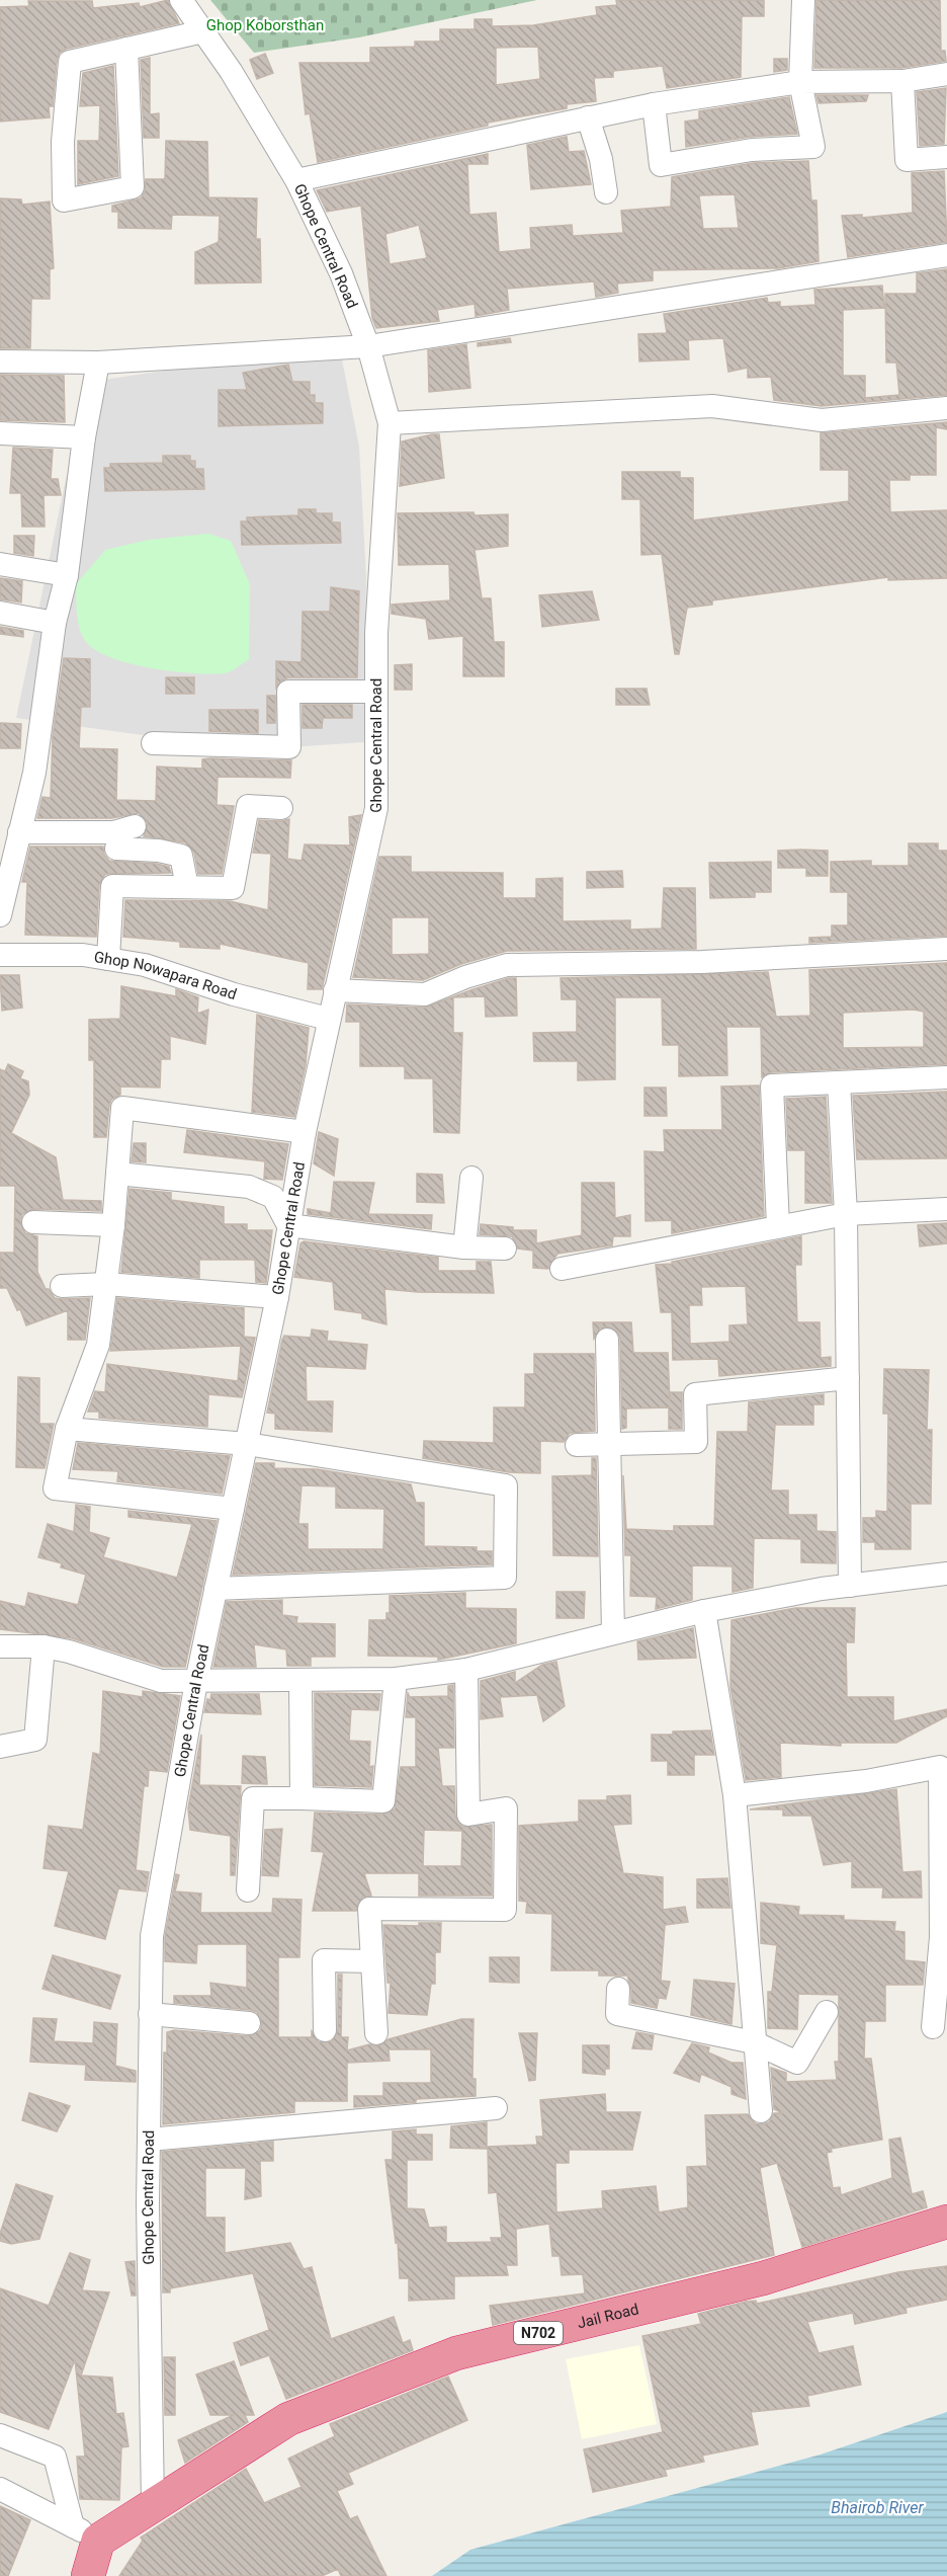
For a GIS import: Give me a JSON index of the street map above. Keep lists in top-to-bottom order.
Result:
{
  "streets": {
    "highway": ["Jail Road", "N702"],
    "street": ["Ghope Central Road", "Ghop Nowapara Road"]
  },
  "crossings": [
    ["Ghope Central Road", "Ghop Nowapara Road"],
    ["Ghope Central Road", "Jail Road"],
    ["Ghope Central Road", "N702"],
    ["Jail Road", "N702"]
  ],
  "water": ["Bhairob River"],
  "parks": ["Ghop Koborsthan"]
}
